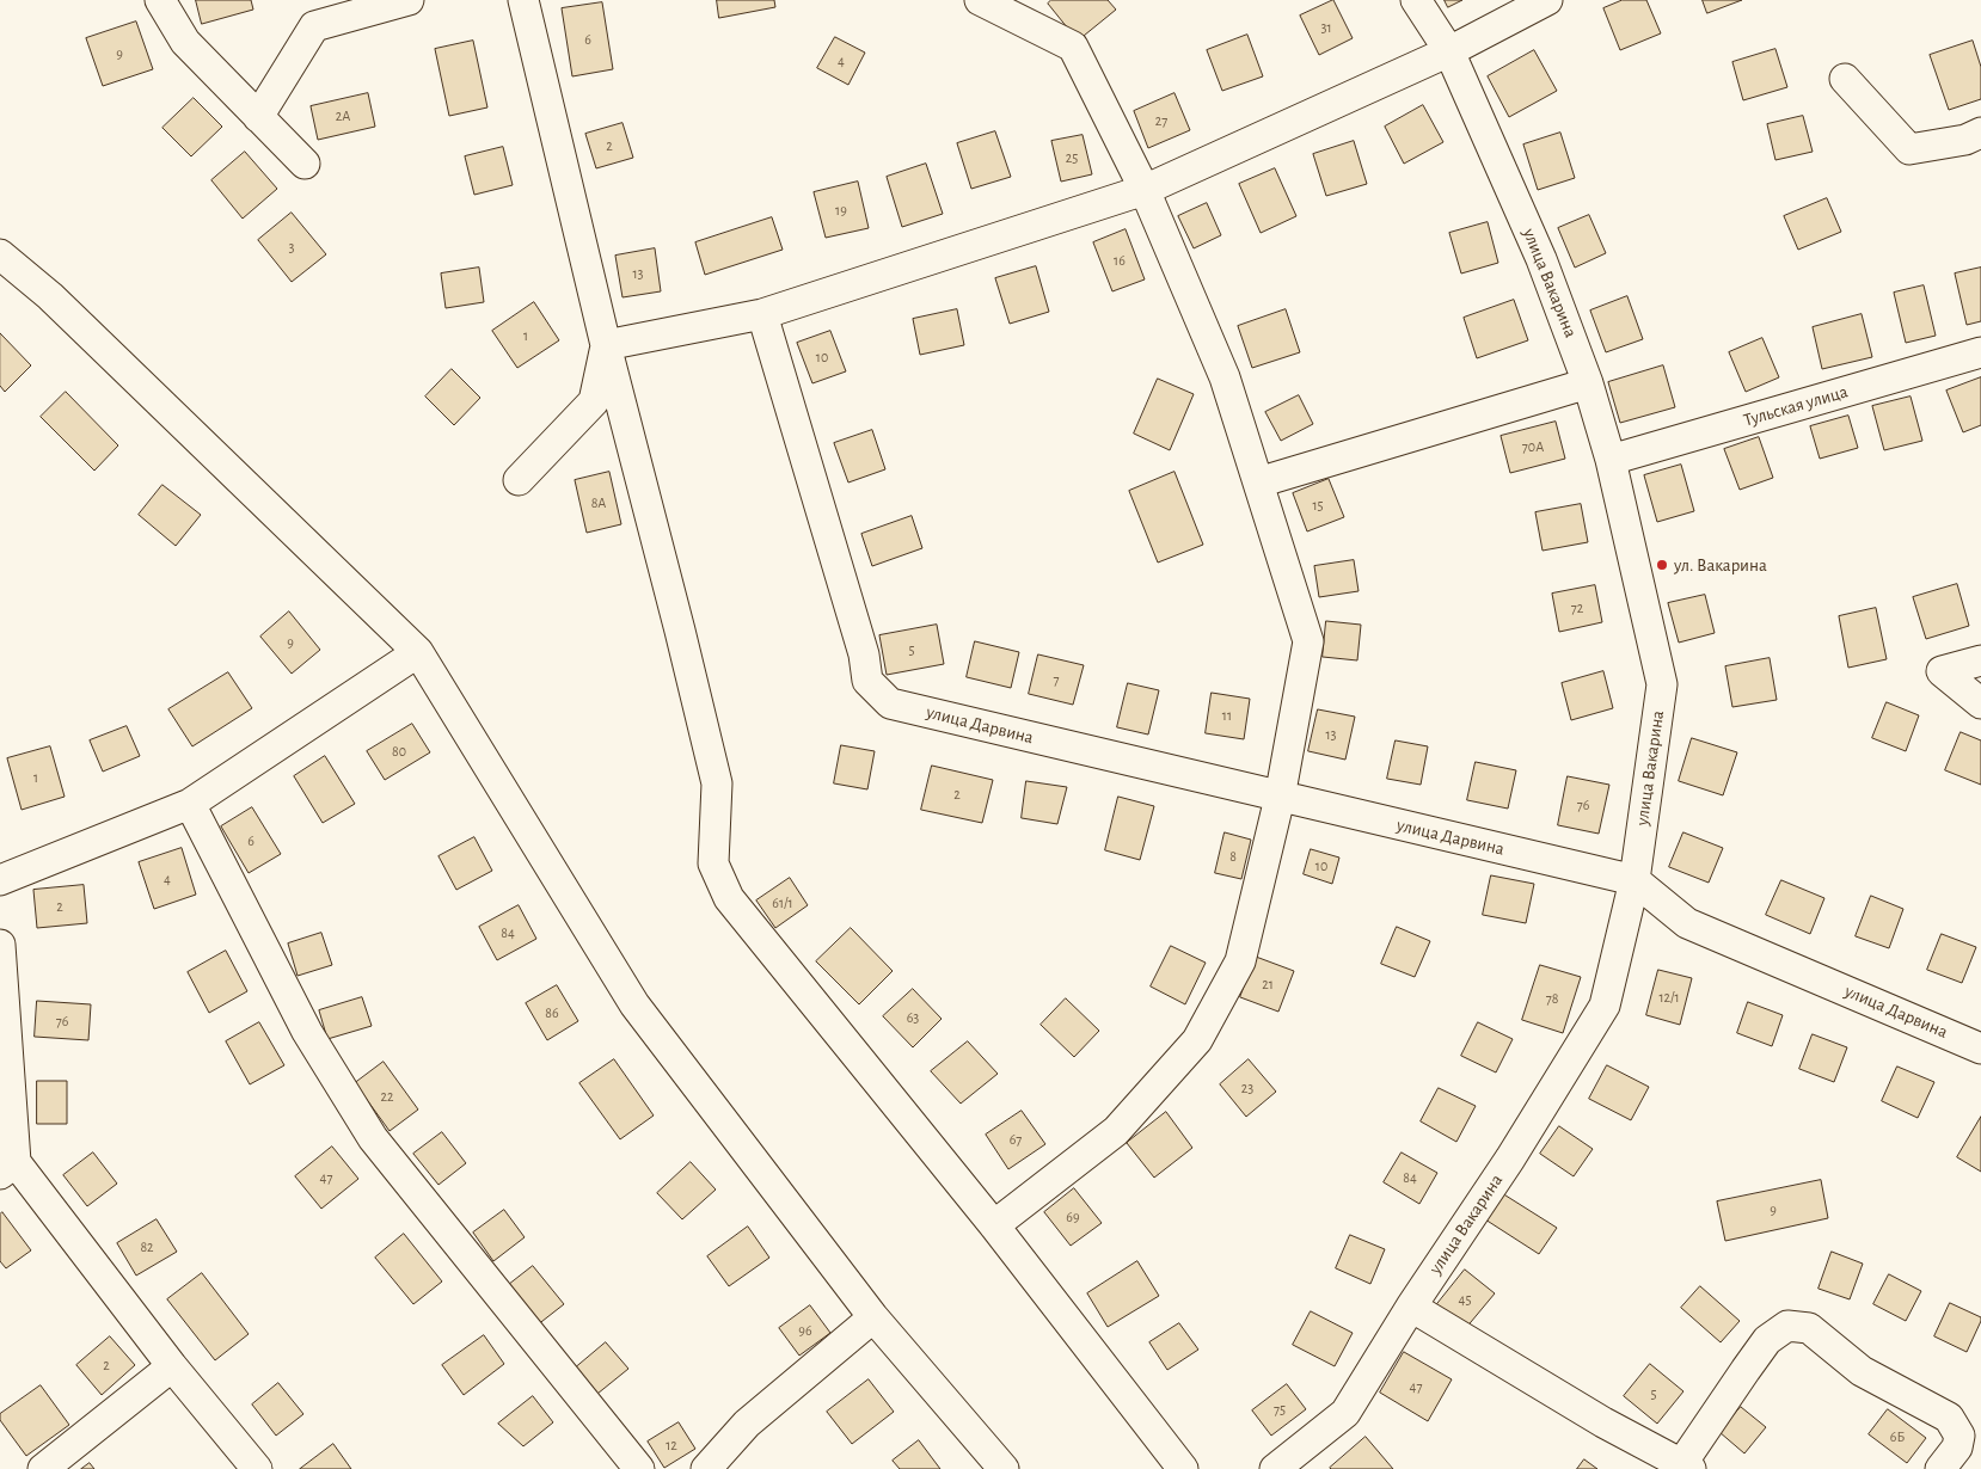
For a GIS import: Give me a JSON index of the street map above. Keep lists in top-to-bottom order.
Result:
{
  "streets": {
    "street": ["улица Вакарина", "Тульская улица", "улица Дарвина"]
  },
  "crossings": [
    ["улица Вакарина", "Тульская улица"],
    ["улица Вакарина", "улица Дарвина"]
  ],
  "places": ["ул. Вакарина"],
  "house_numbers": [
    "31",
    "6",
    "9",
    "4",
    "2А",
    "27",
    "2",
    "25",
    "19",
    "3",
    "16",
    "13",
    "1",
    "10",
    "70А",
    "8А",
    "15",
    "72",
    "9",
    "5",
    "7",
    "11",
    "13",
    "80",
    "1",
    "2",
    "76",
    "6",
    "8",
    "10",
    "4",
    "61/1",
    "2",
    "84",
    "21",
    "12/1",
    "78",
    "86",
    "63",
    "76",
    "23",
    "22",
    "67",
    "47",
    "84",
    "9",
    "69",
    "82",
    "45",
    "96",
    "2",
    "47",
    "5",
    "75",
    "6Б",
    "12"
  ]
}
